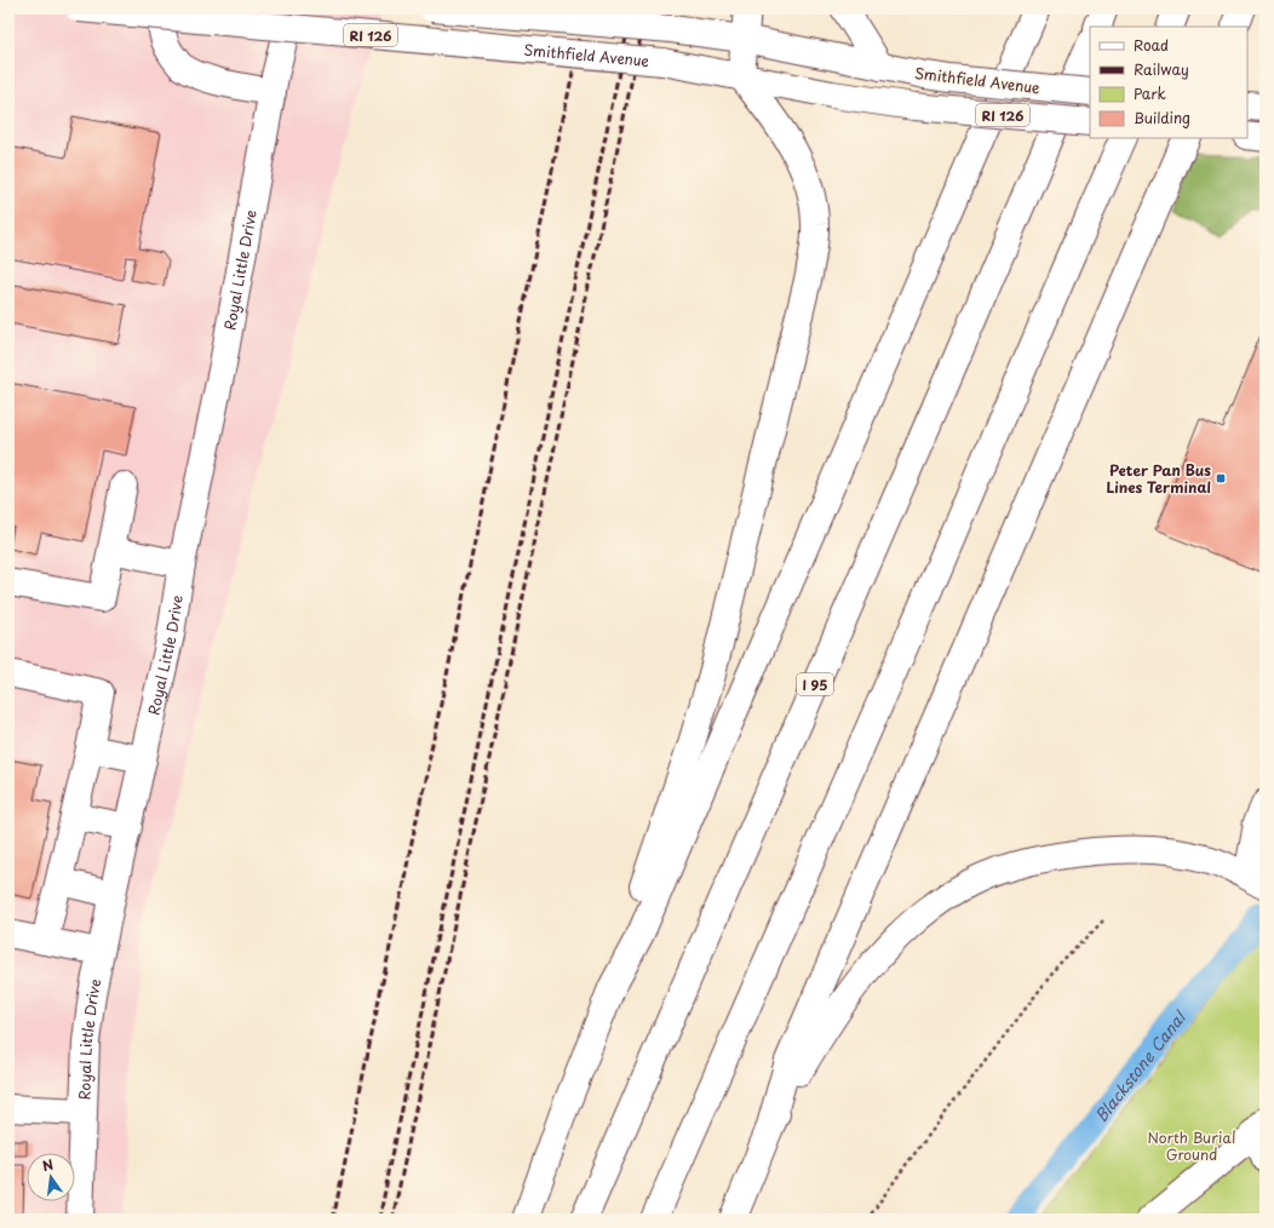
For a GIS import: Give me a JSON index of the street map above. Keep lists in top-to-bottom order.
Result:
{
  "streets": {
    "main road": [
      "RI 126",
      "Smithfield Avenue",
      "Royal Little Drive",
      "I 95"
    ]
  },
  "water": ["Blackstone Canal"],
  "parks": ["North Burial Ground"],
  "places": {
    "transit": ["Peter Pan Bus Lines Terminal"]
  },
  "legend": [
    "Road",
    "Railway",
    "Park",
    "Building"
  ],
  "north": "top"
}
